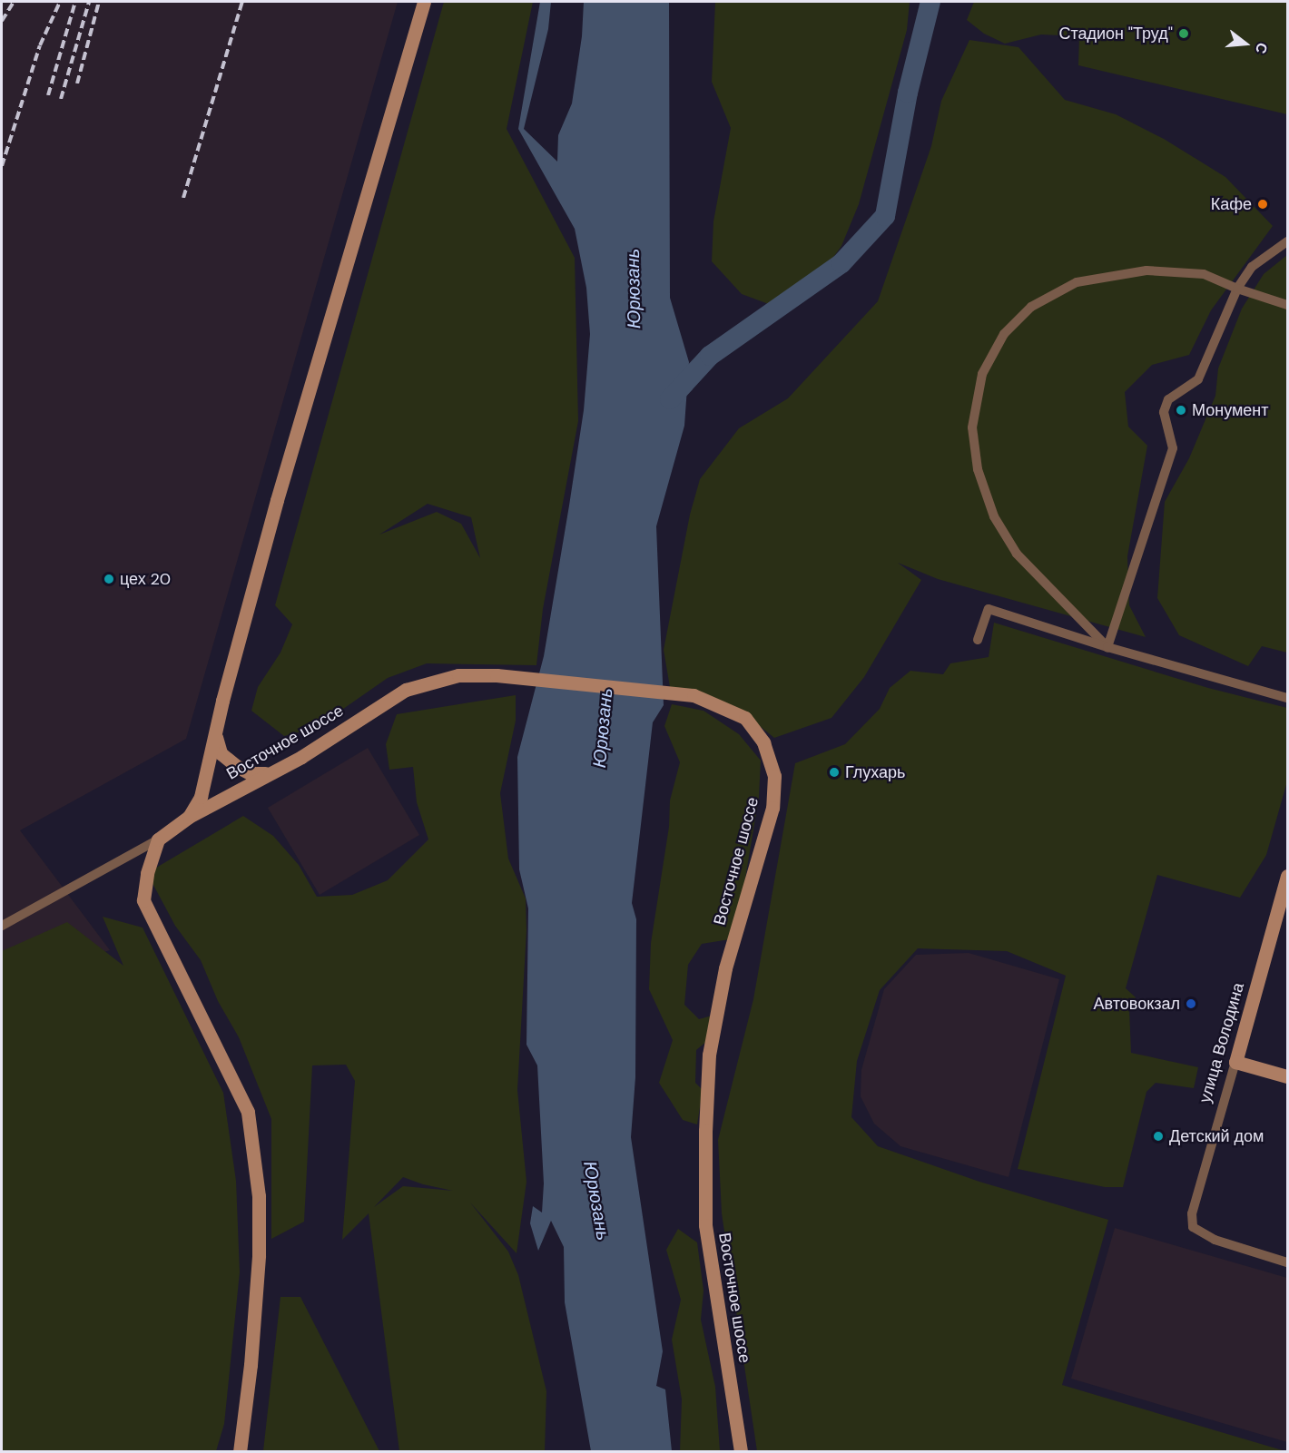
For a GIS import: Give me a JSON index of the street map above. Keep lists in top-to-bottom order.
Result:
{
  "streets": {
    "main road": ["Восточное шоссе", "улица Володина"]
  },
  "water": ["Юрюзань"],
  "places": [
    "Стадион \"Труд\"",
    "Кафе",
    "Монумент",
    "цех 20",
    "Глухарь",
    "Автовокзал",
    "Детский дом"
  ],
  "north": "right"
}
